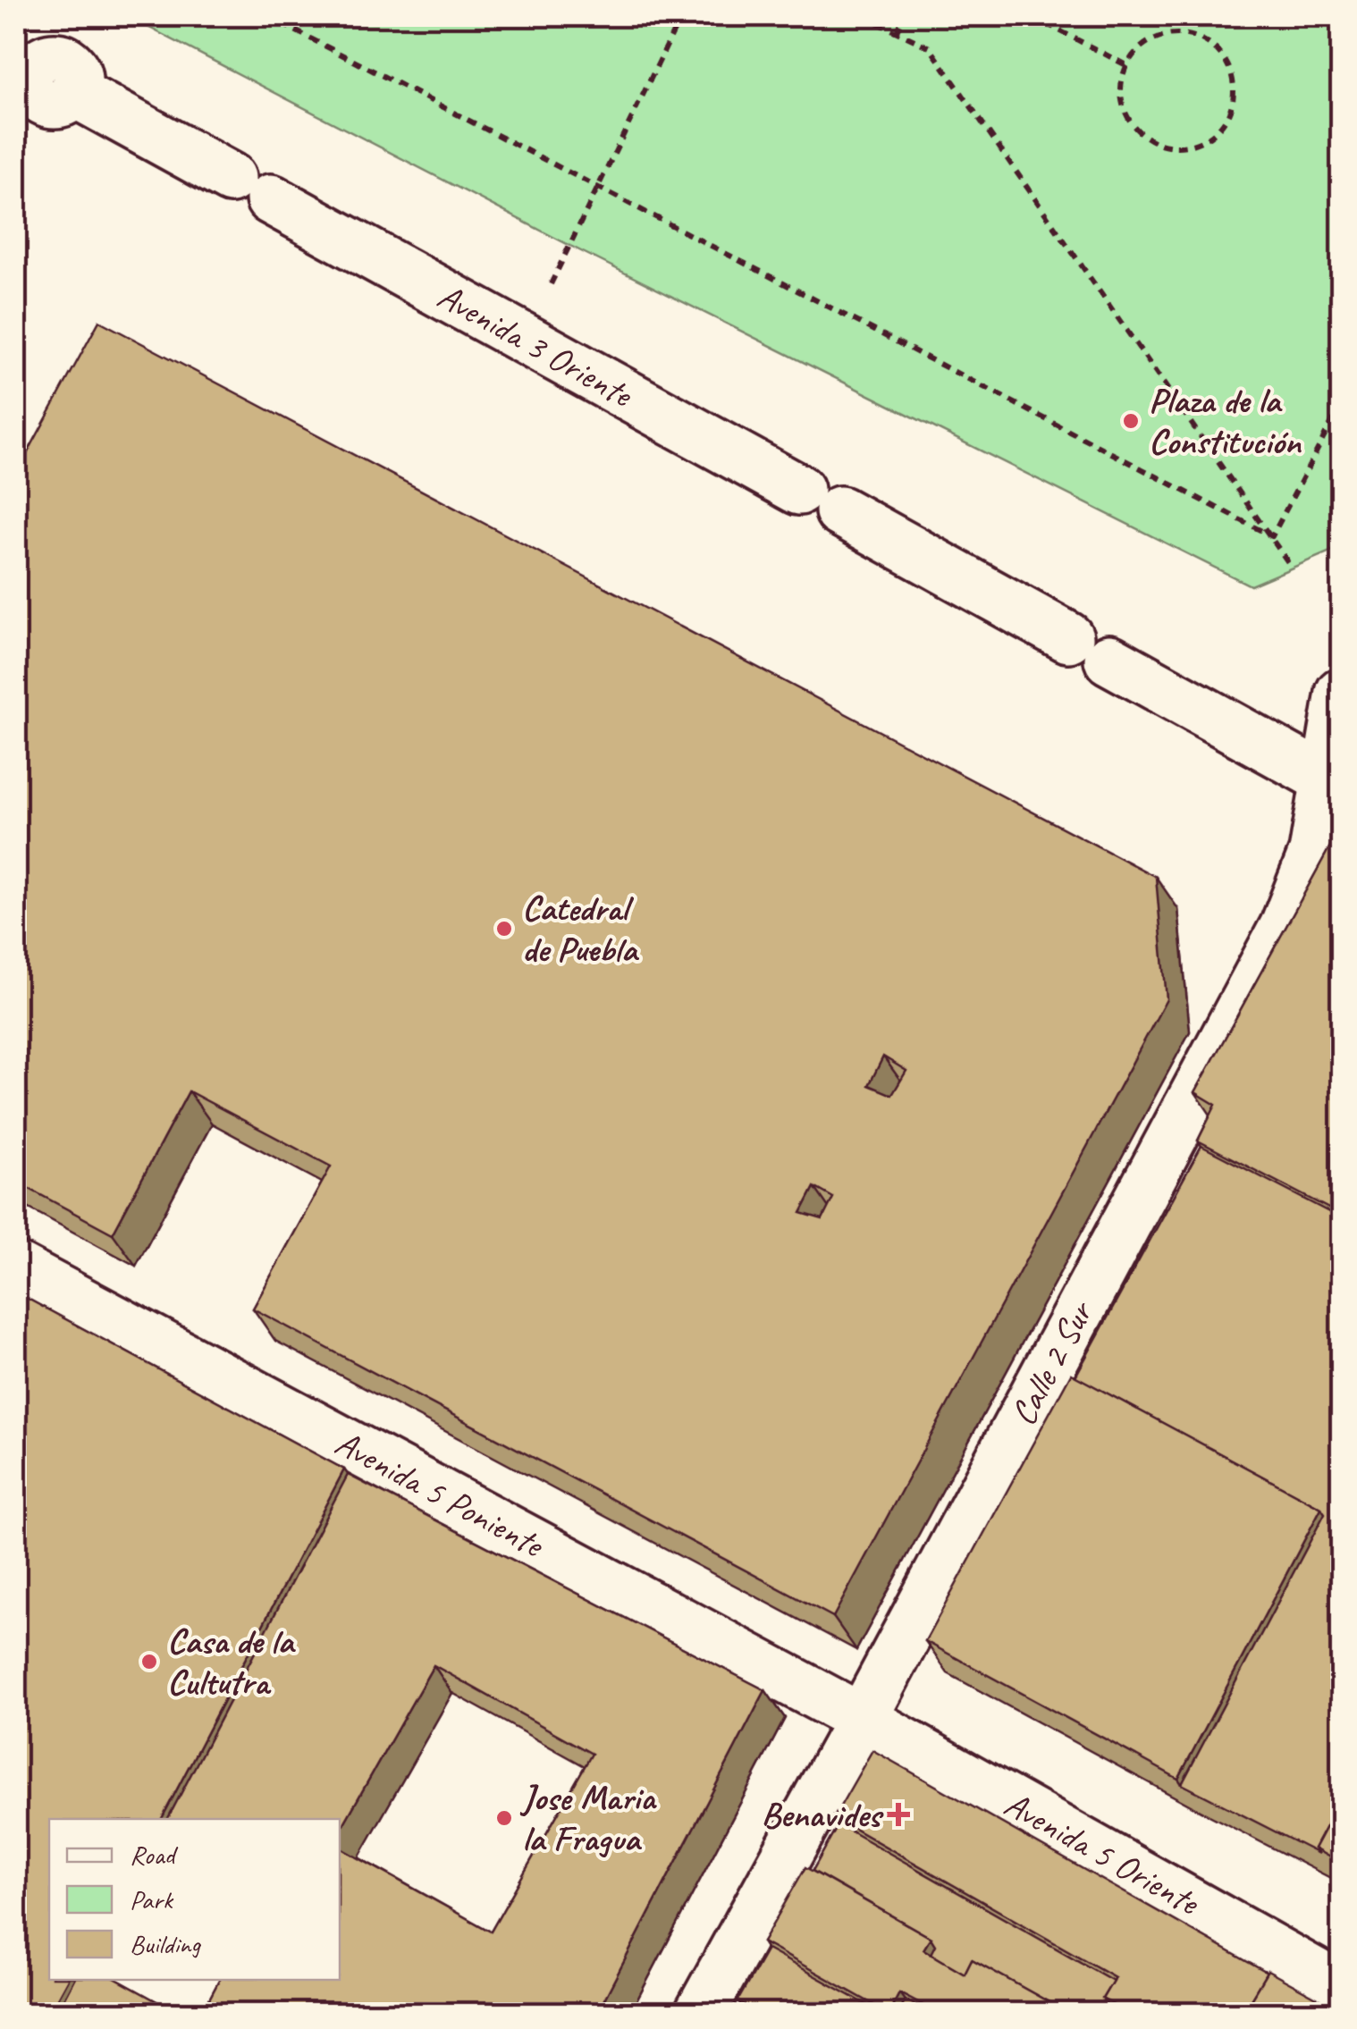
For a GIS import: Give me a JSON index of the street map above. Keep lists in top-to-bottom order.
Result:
{
  "streets": {
    "street": [
      "Avenida 3 Oriente",
      "Calle 2 Sur",
      "Avenida 5 Poniente",
      "Avenida 5 Oriente"
    ]
  },
  "crossings": [
    ["Avenida 3 Oriente", "Calle 2 Sur"],
    ["Calle 2 Sur", "Avenida 5 Poniente"],
    ["Calle 2 Sur", "Avenida 5 Oriente"],
    ["Avenida 5 Poniente", "Avenida 5 Oriente"]
  ],
  "places": {
    "other": [
      "Plaza de la Constitución",
      "Catedral de Puebla",
      "Casa de la Cultutra",
      "Jose Maria la Fragua"
    ],
    "health": ["Benavides"]
  },
  "legend": ["Road", "Park", "Building"]
}
